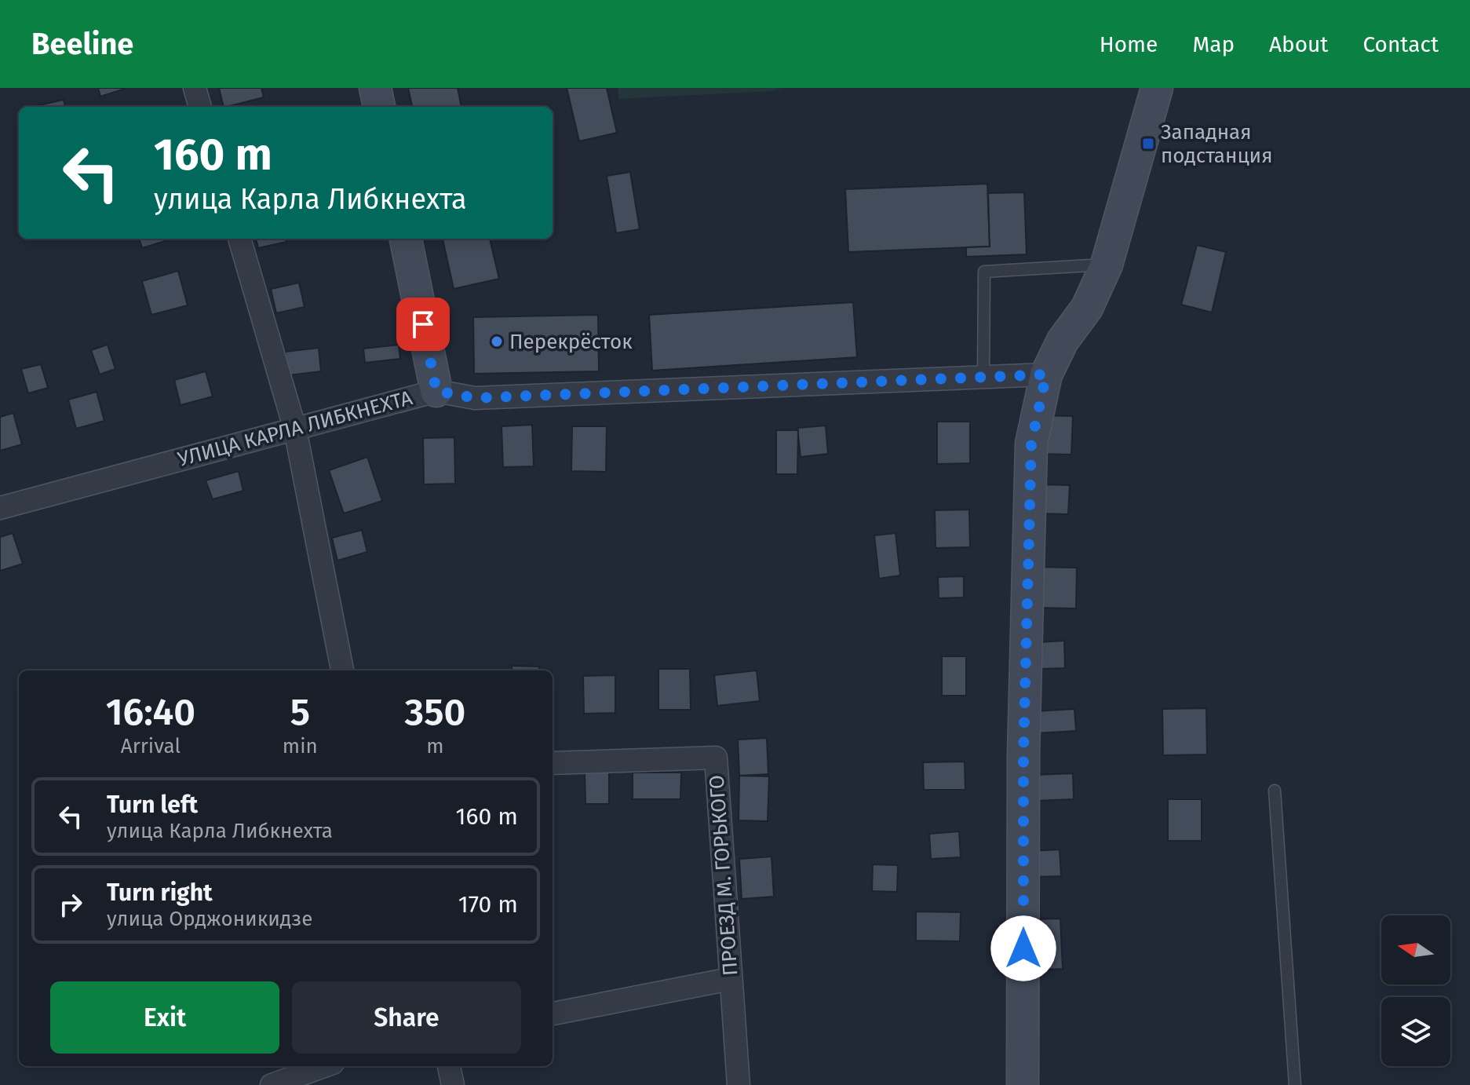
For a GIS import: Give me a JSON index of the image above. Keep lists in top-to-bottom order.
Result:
{
  "streets": {
    "street": ["УЛИЦА КАРЛА ЛИБКНЕХТА", "ПРОЕЗД М. ГОРЬКОГО"]
  },
  "places": {
    "transit": ["Западная подстанция"],
    "other": ["Перекрёсток"]
  },
  "north": "left",
  "page": {
    "header": "Beeline",
    "nav": [
      "Home",
      "Map",
      "About",
      "Contact"
    ],
    "turn": ["160 m", "улица Карла Либкнехта"],
    "eta": [
      "16:40",
      "Arrival",
      "5",
      "min",
      "350",
      "m"
    ],
    "list": [
      {
        "name": "Turn left",
        "note": "улица Карла Либкнехта",
        "value": "160 m"
      },
      {
        "name": "Turn right",
        "note": "улица Орджоникидзе",
        "value": "170 m"
      }
    ],
    "buttons": ["Exit", "Share"]
  }
}
